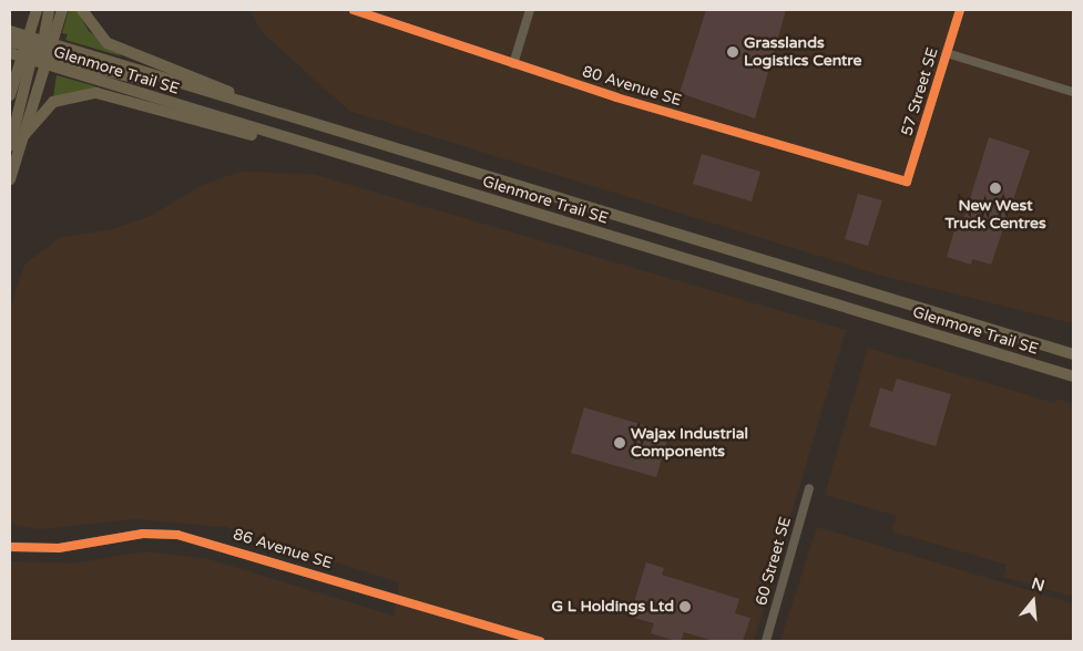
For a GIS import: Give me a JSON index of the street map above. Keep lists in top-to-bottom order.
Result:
{
  "streets": {
    "main road": ["Glenmore Trail SE"],
    "street": [
      "80 Avenue SE",
      "57 Street SE",
      "86 Avenue SE",
      "60 Street SE"
    ]
  },
  "crossings": [
    ["80 Avenue SE", "57 Street SE"]
  ],
  "places": [
    "Grasslands Logistics Centre",
    "New West Truck Centres",
    "Wajax Industrial Components",
    "G L Holdings Ltd"
  ],
  "north": "top"
}
